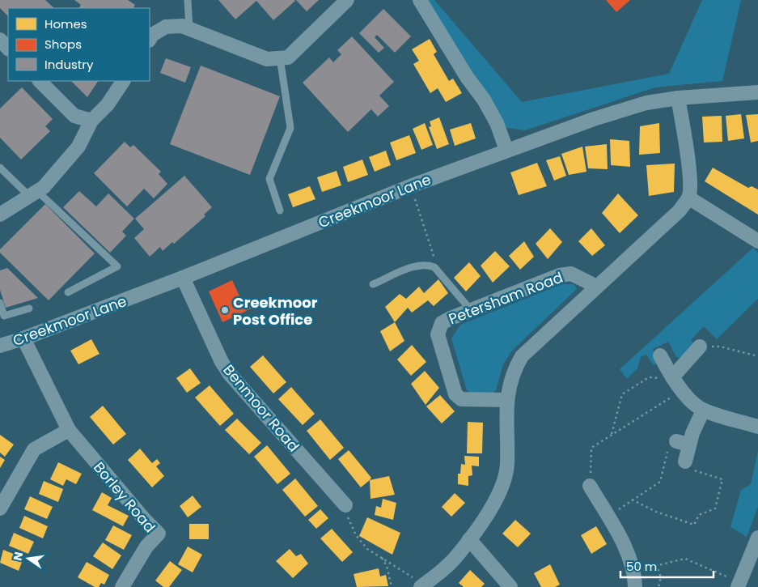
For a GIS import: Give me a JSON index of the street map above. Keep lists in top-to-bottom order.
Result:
{
  "streets": {
    "street": [
      "Creekmoor Lane",
      "Petersham Road",
      "Benmoor Road",
      "Borley Road"
    ]
  },
  "crossings": [
    ["Creekmoor Lane", "Benmoor Road"],
    ["Creekmoor Lane", "Borley Road"]
  ],
  "places": ["Creekmoor Post Office"],
  "legend": ["Homes", "Shops", "Industry"],
  "scale_bar": "50 m",
  "north": "left"
}
